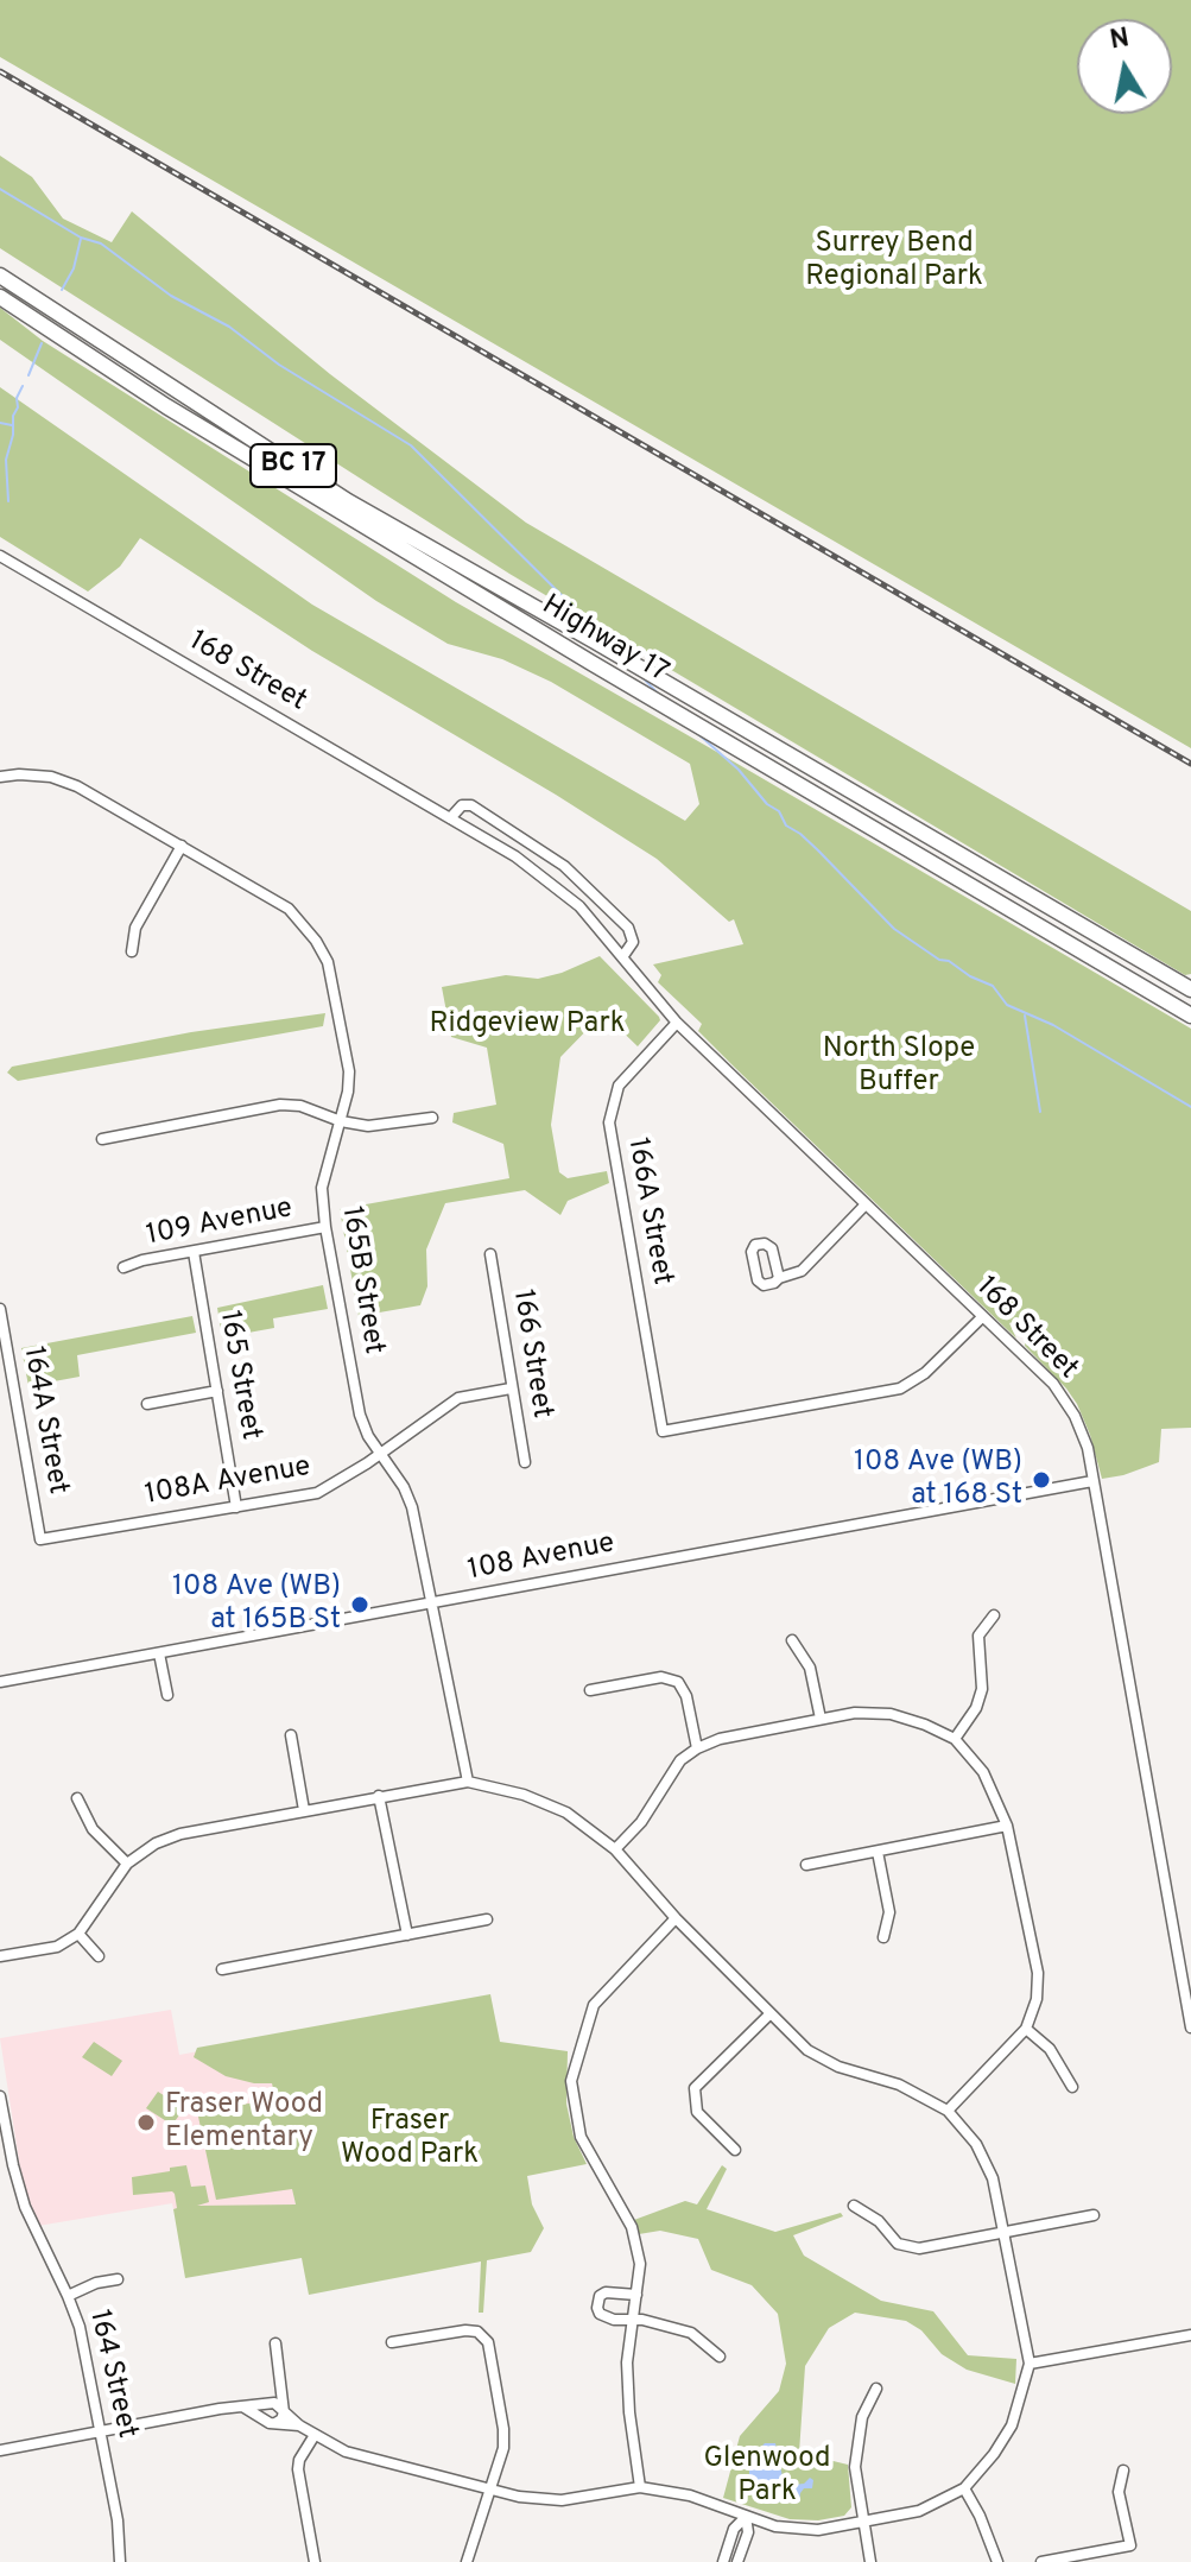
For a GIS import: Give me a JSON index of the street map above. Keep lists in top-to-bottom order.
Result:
{
  "streets": {
    "highway": ["BC 17", "Highway 17"],
    "street": [
      "168 Street",
      "166A Street",
      "109 Avenue",
      "165B Street",
      "166 Street",
      "165 Street",
      "164A Street",
      "108A Avenue",
      "108 Avenue",
      "164 Street"
    ]
  },
  "crossings": [
    ["168 Street", "166A Street"],
    ["168 Street", "108 Avenue"],
    ["109 Avenue", "165B Street"],
    ["109 Avenue", "165 Street"],
    ["165B Street", "108A Avenue"],
    ["165B Street", "108 Avenue"],
    ["166 Street", "108A Avenue"],
    ["165 Street", "108A Avenue"],
    ["164A Street", "108A Avenue"]
  ],
  "parks": [
    "Surrey Bend Regional Park",
    "Ridgeview Park",
    "North Slope Buffer",
    "Fraser Wood Park",
    "Glenwood Park"
  ],
  "places": ["108 Ave (WB) at 168 St", "108 Ave (WB) at 165B St", "Fraser Wood Elementary"],
  "north": "top"
}
